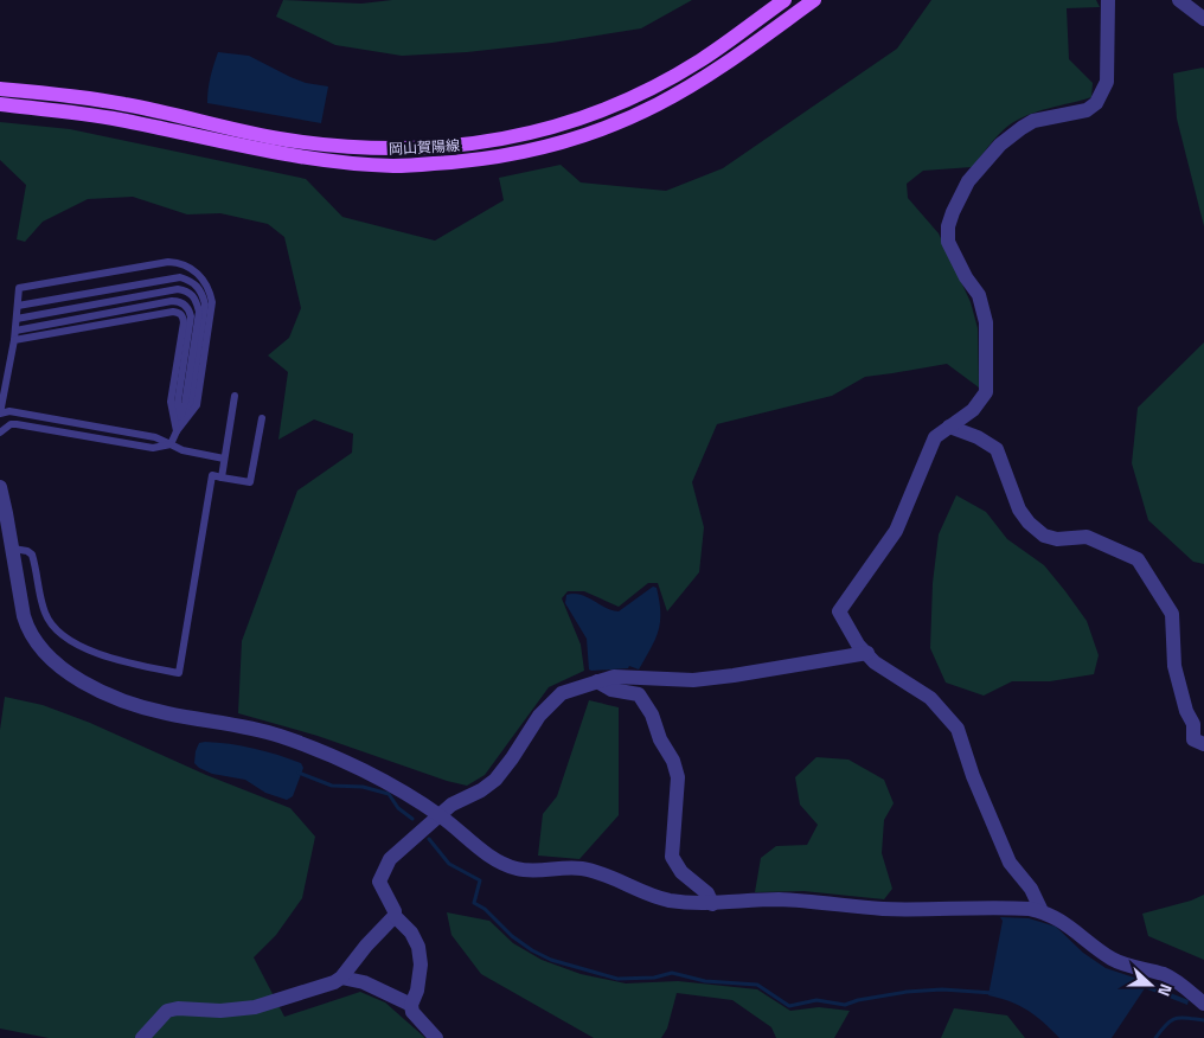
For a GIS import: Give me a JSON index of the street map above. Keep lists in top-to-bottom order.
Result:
{
  "streets": {
    "main road": ["岡山賀陽線"]
  },
  "north": "right"
}
